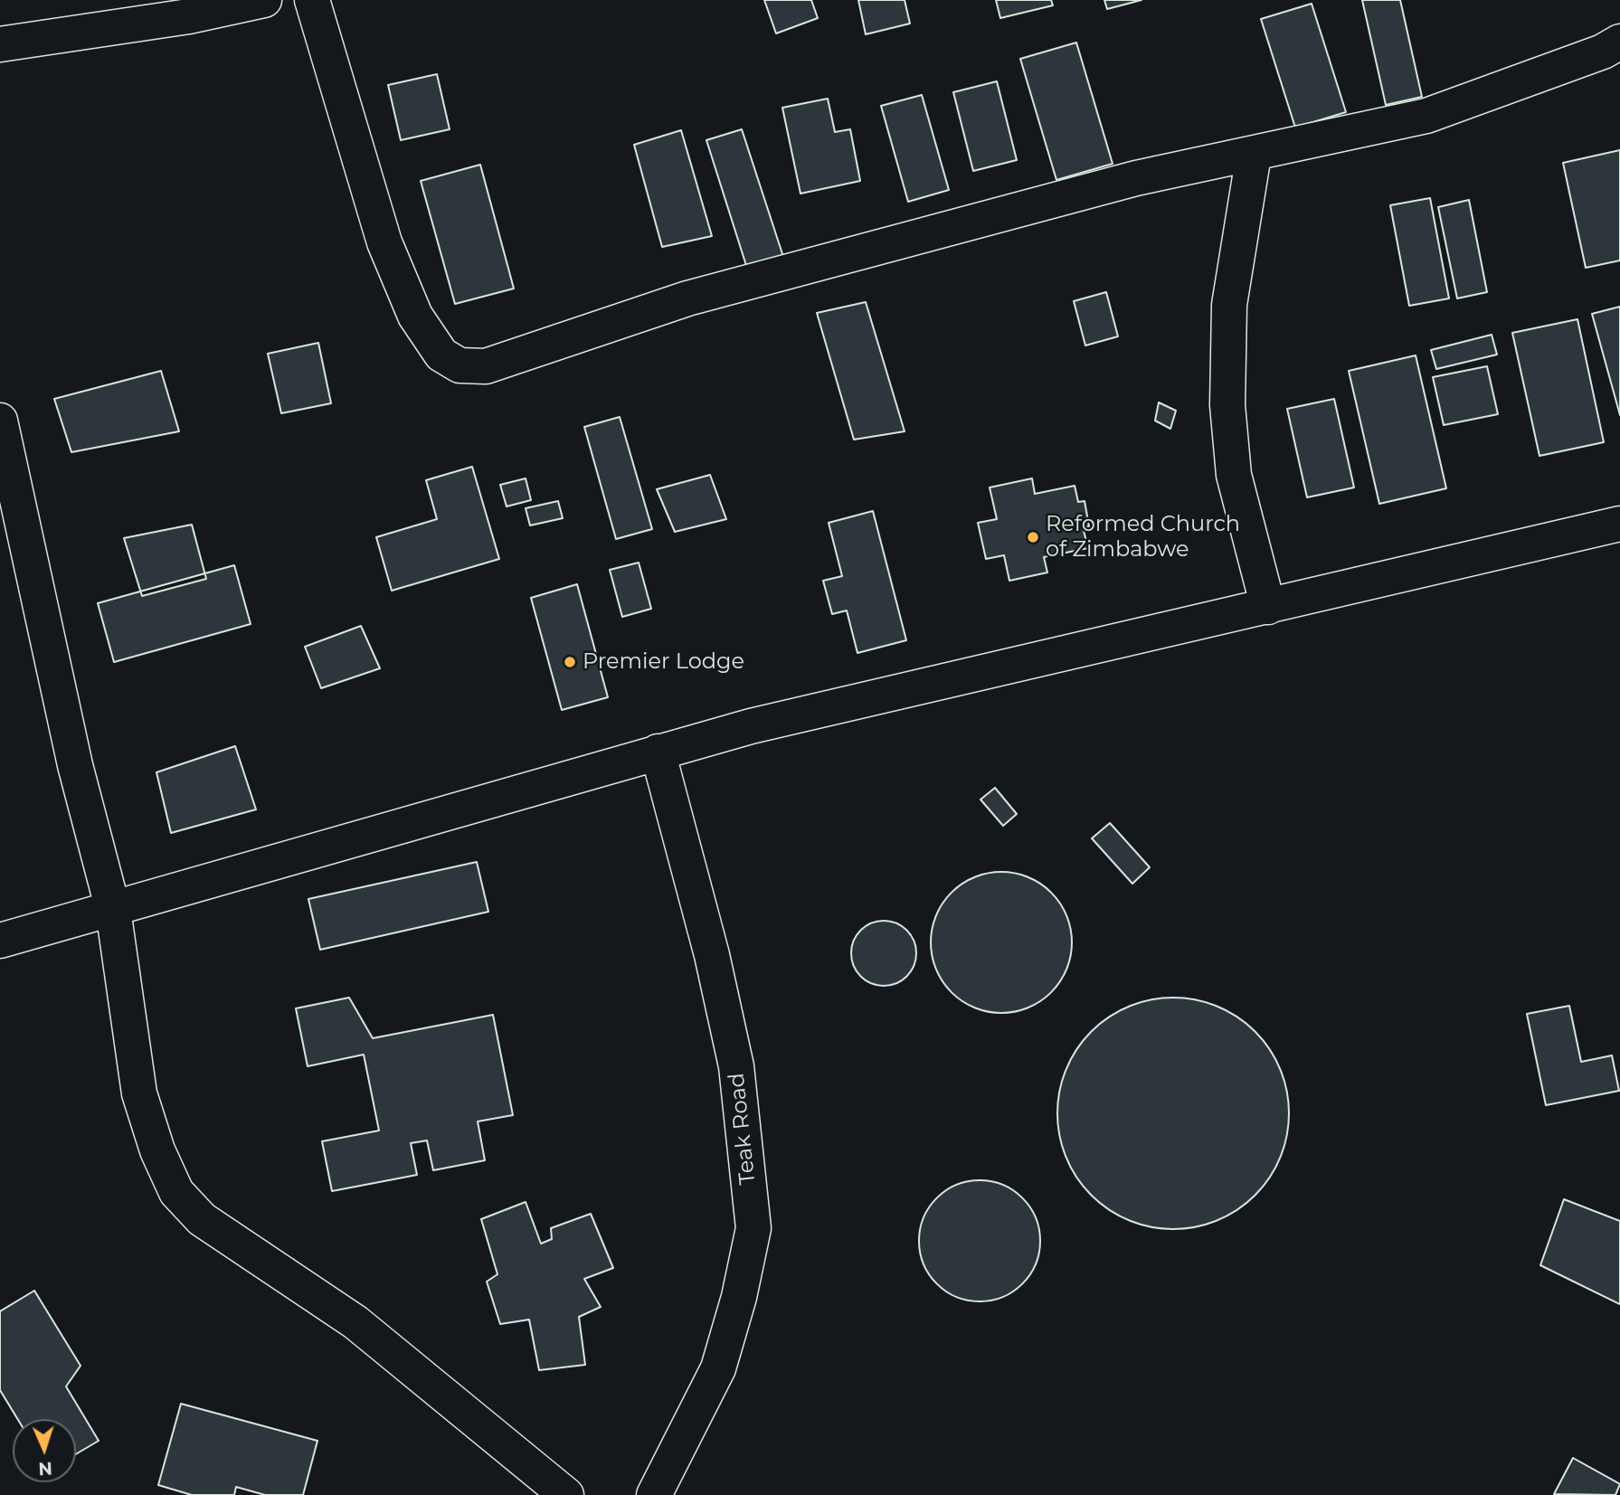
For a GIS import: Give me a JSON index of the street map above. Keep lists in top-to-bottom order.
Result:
{
  "streets": {
    "street": ["Teak Road"]
  },
  "places": ["Reformed Church of Zimbabwe", "Premier Lodge"],
  "north": "bottom"
}
